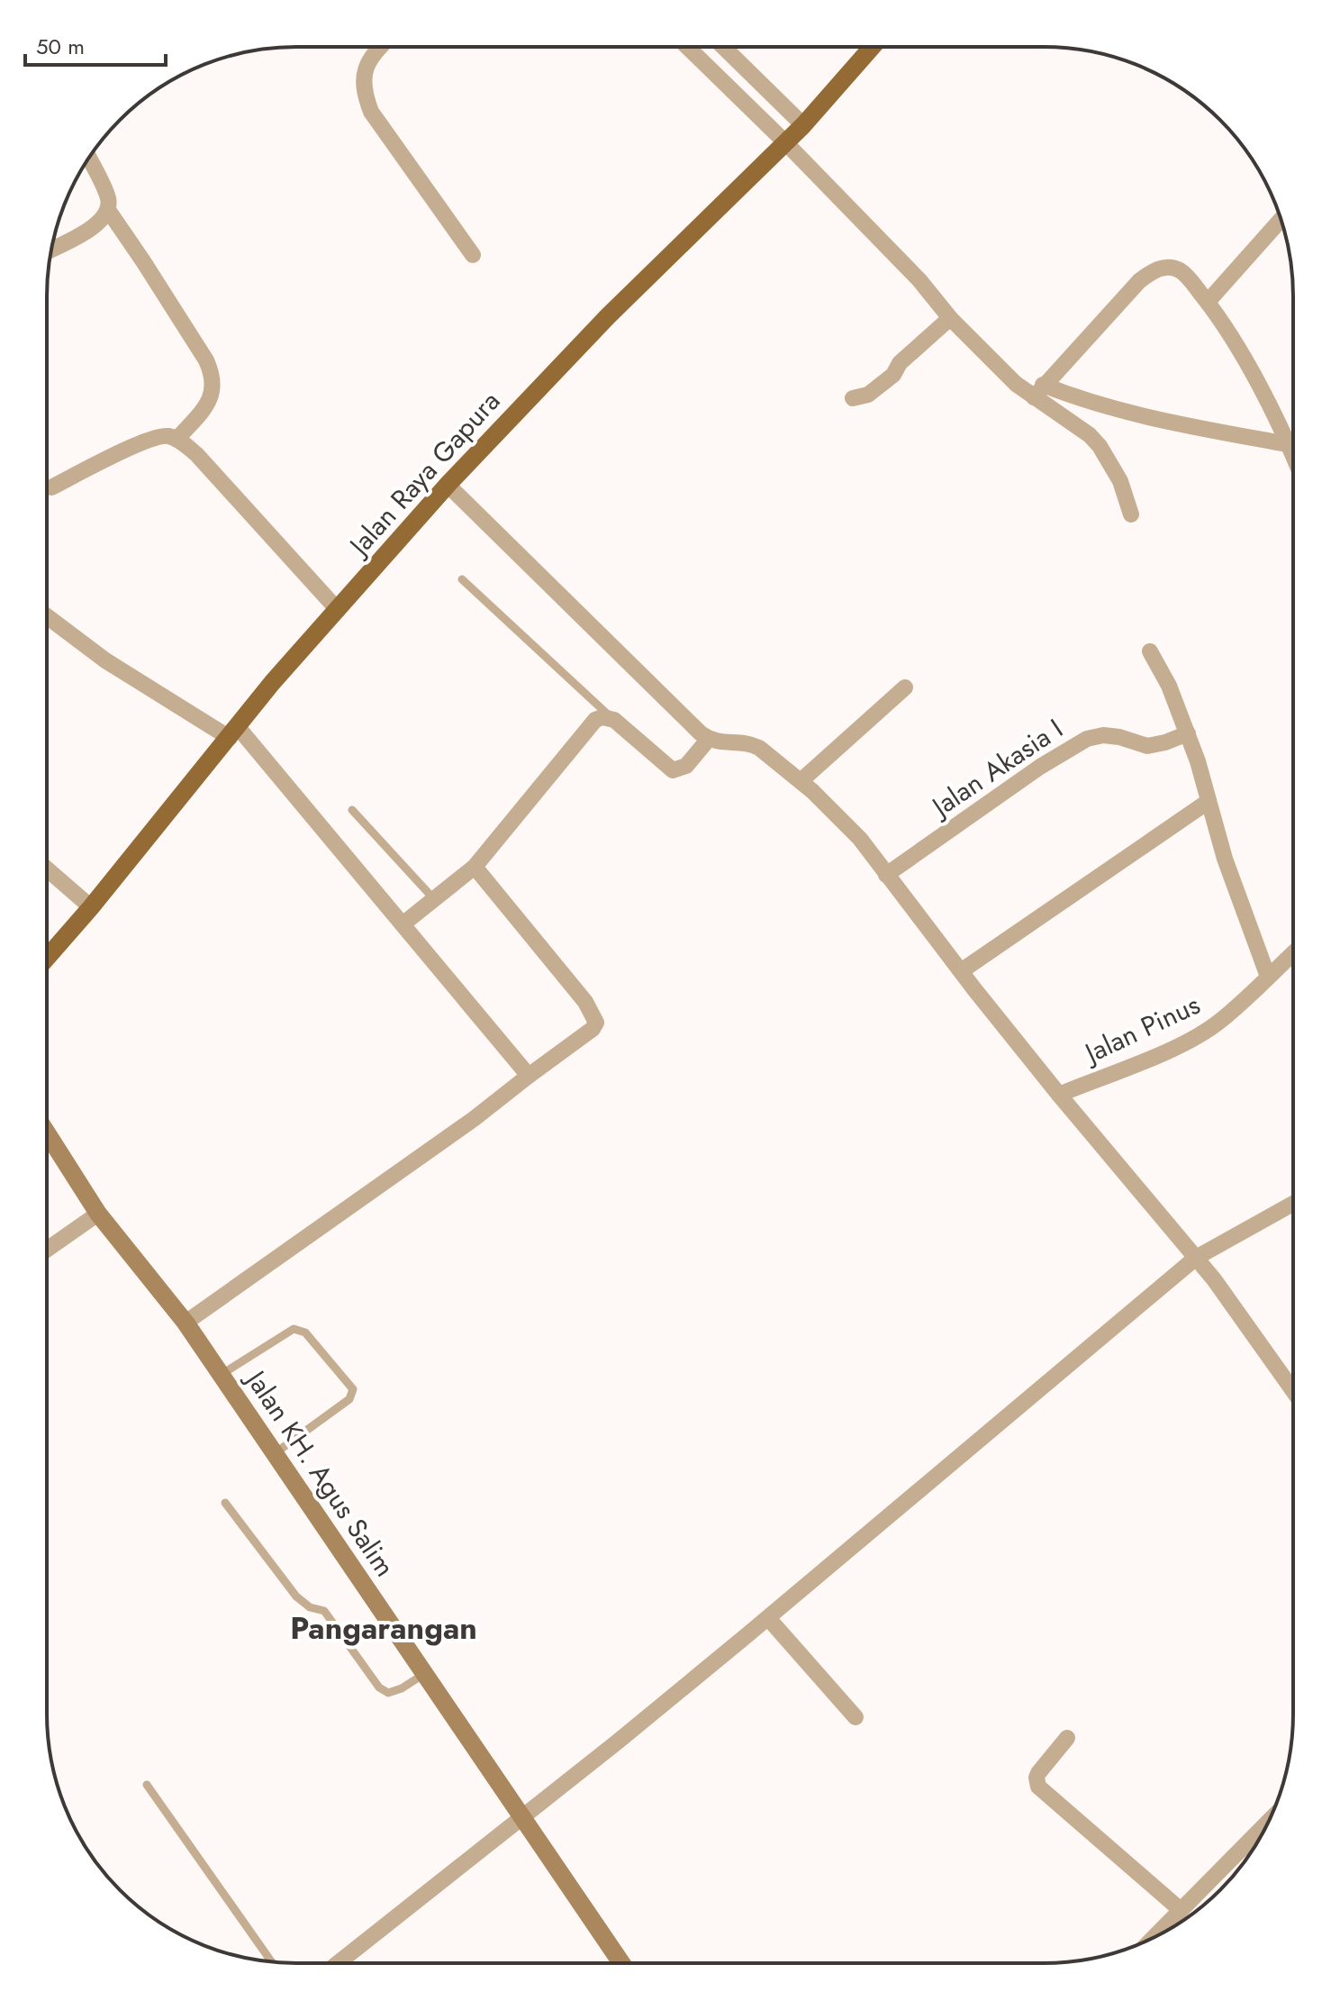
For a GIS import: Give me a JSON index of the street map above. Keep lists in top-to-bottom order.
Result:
{
  "streets": {
    "main road": ["Jalan Raya Gapura", "Jalan KH. Agus Salim"],
    "street": ["Jalan Akasia I", "Jalan Pinus"]
  },
  "districts": ["Pangarangan"],
  "scale_bar": "50 m"
}
